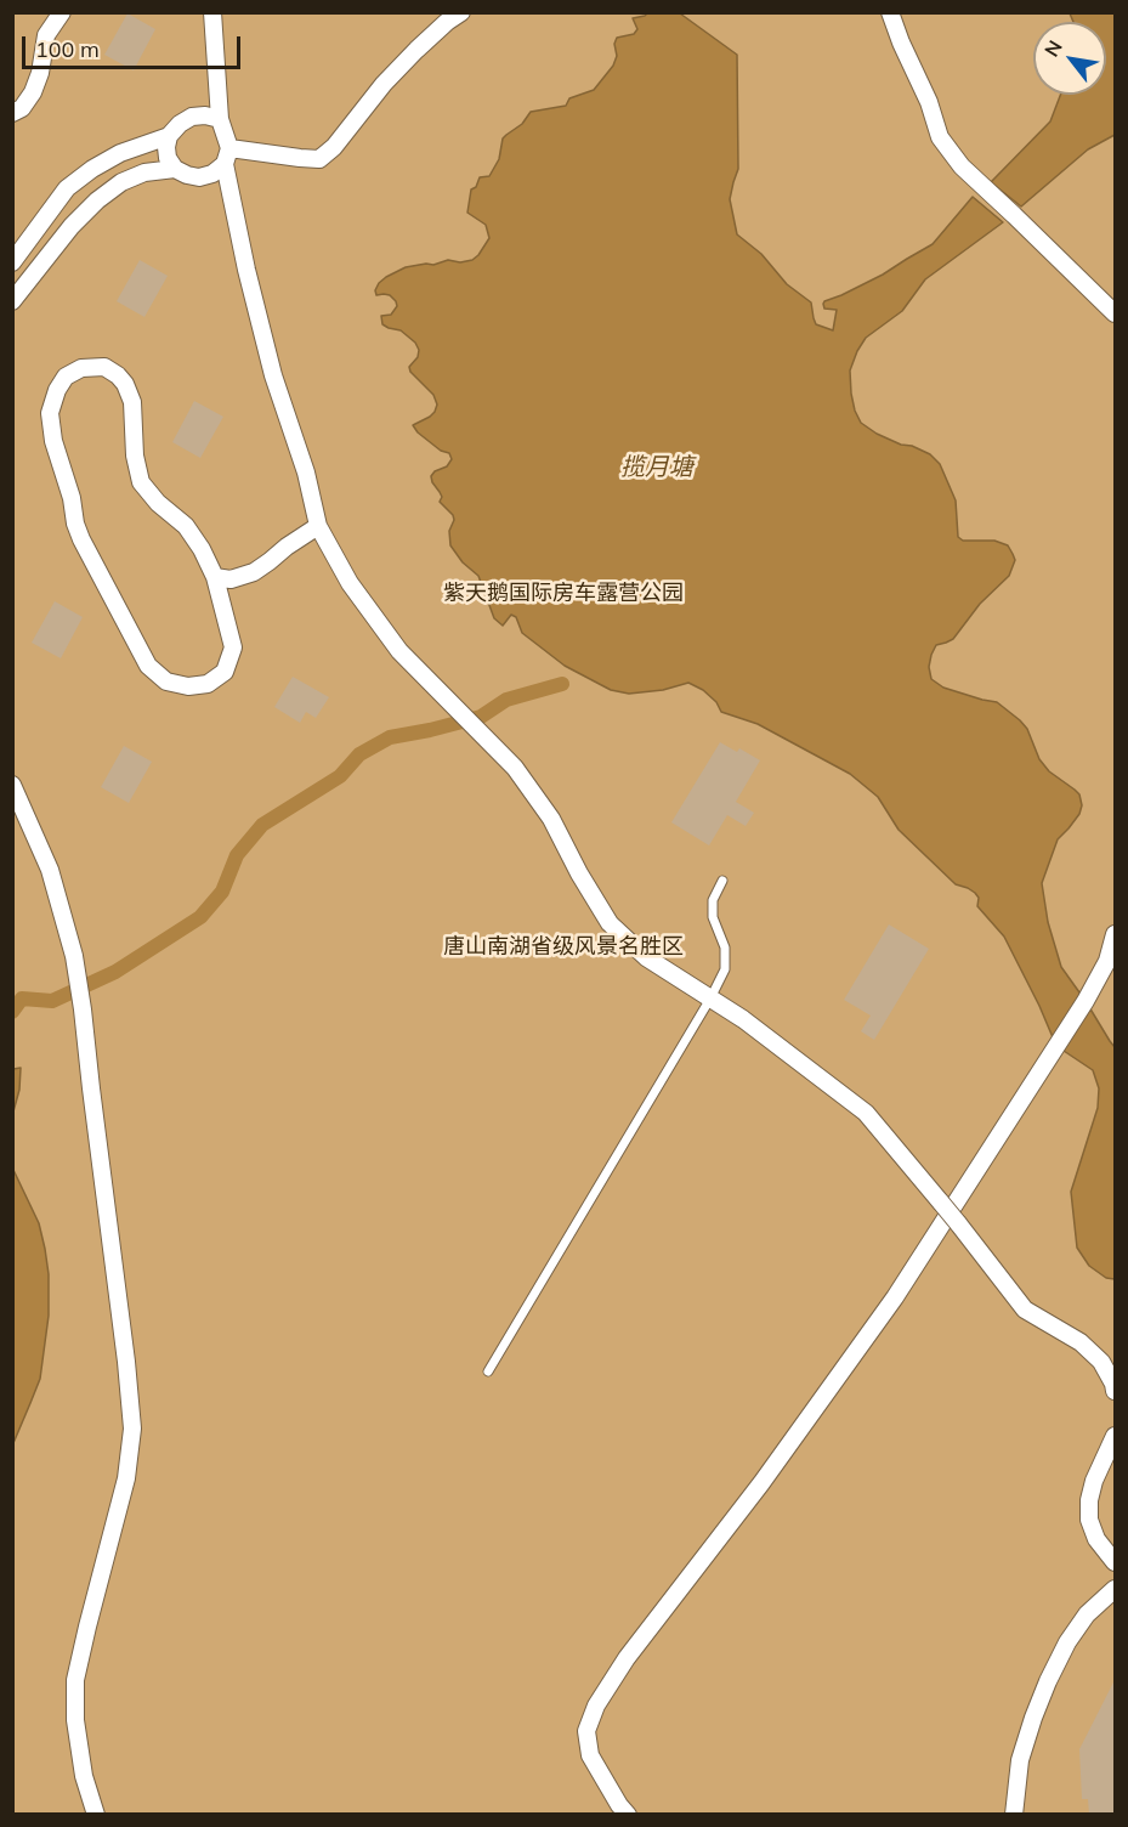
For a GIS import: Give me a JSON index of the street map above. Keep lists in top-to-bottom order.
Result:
{
  "water": ["揽月塘"],
  "parks": ["紫天鹅国际房车露营公园", "唐山南湖省级风景名胜区"],
  "scale_bar": "100 m",
  "north": "top left"
}
